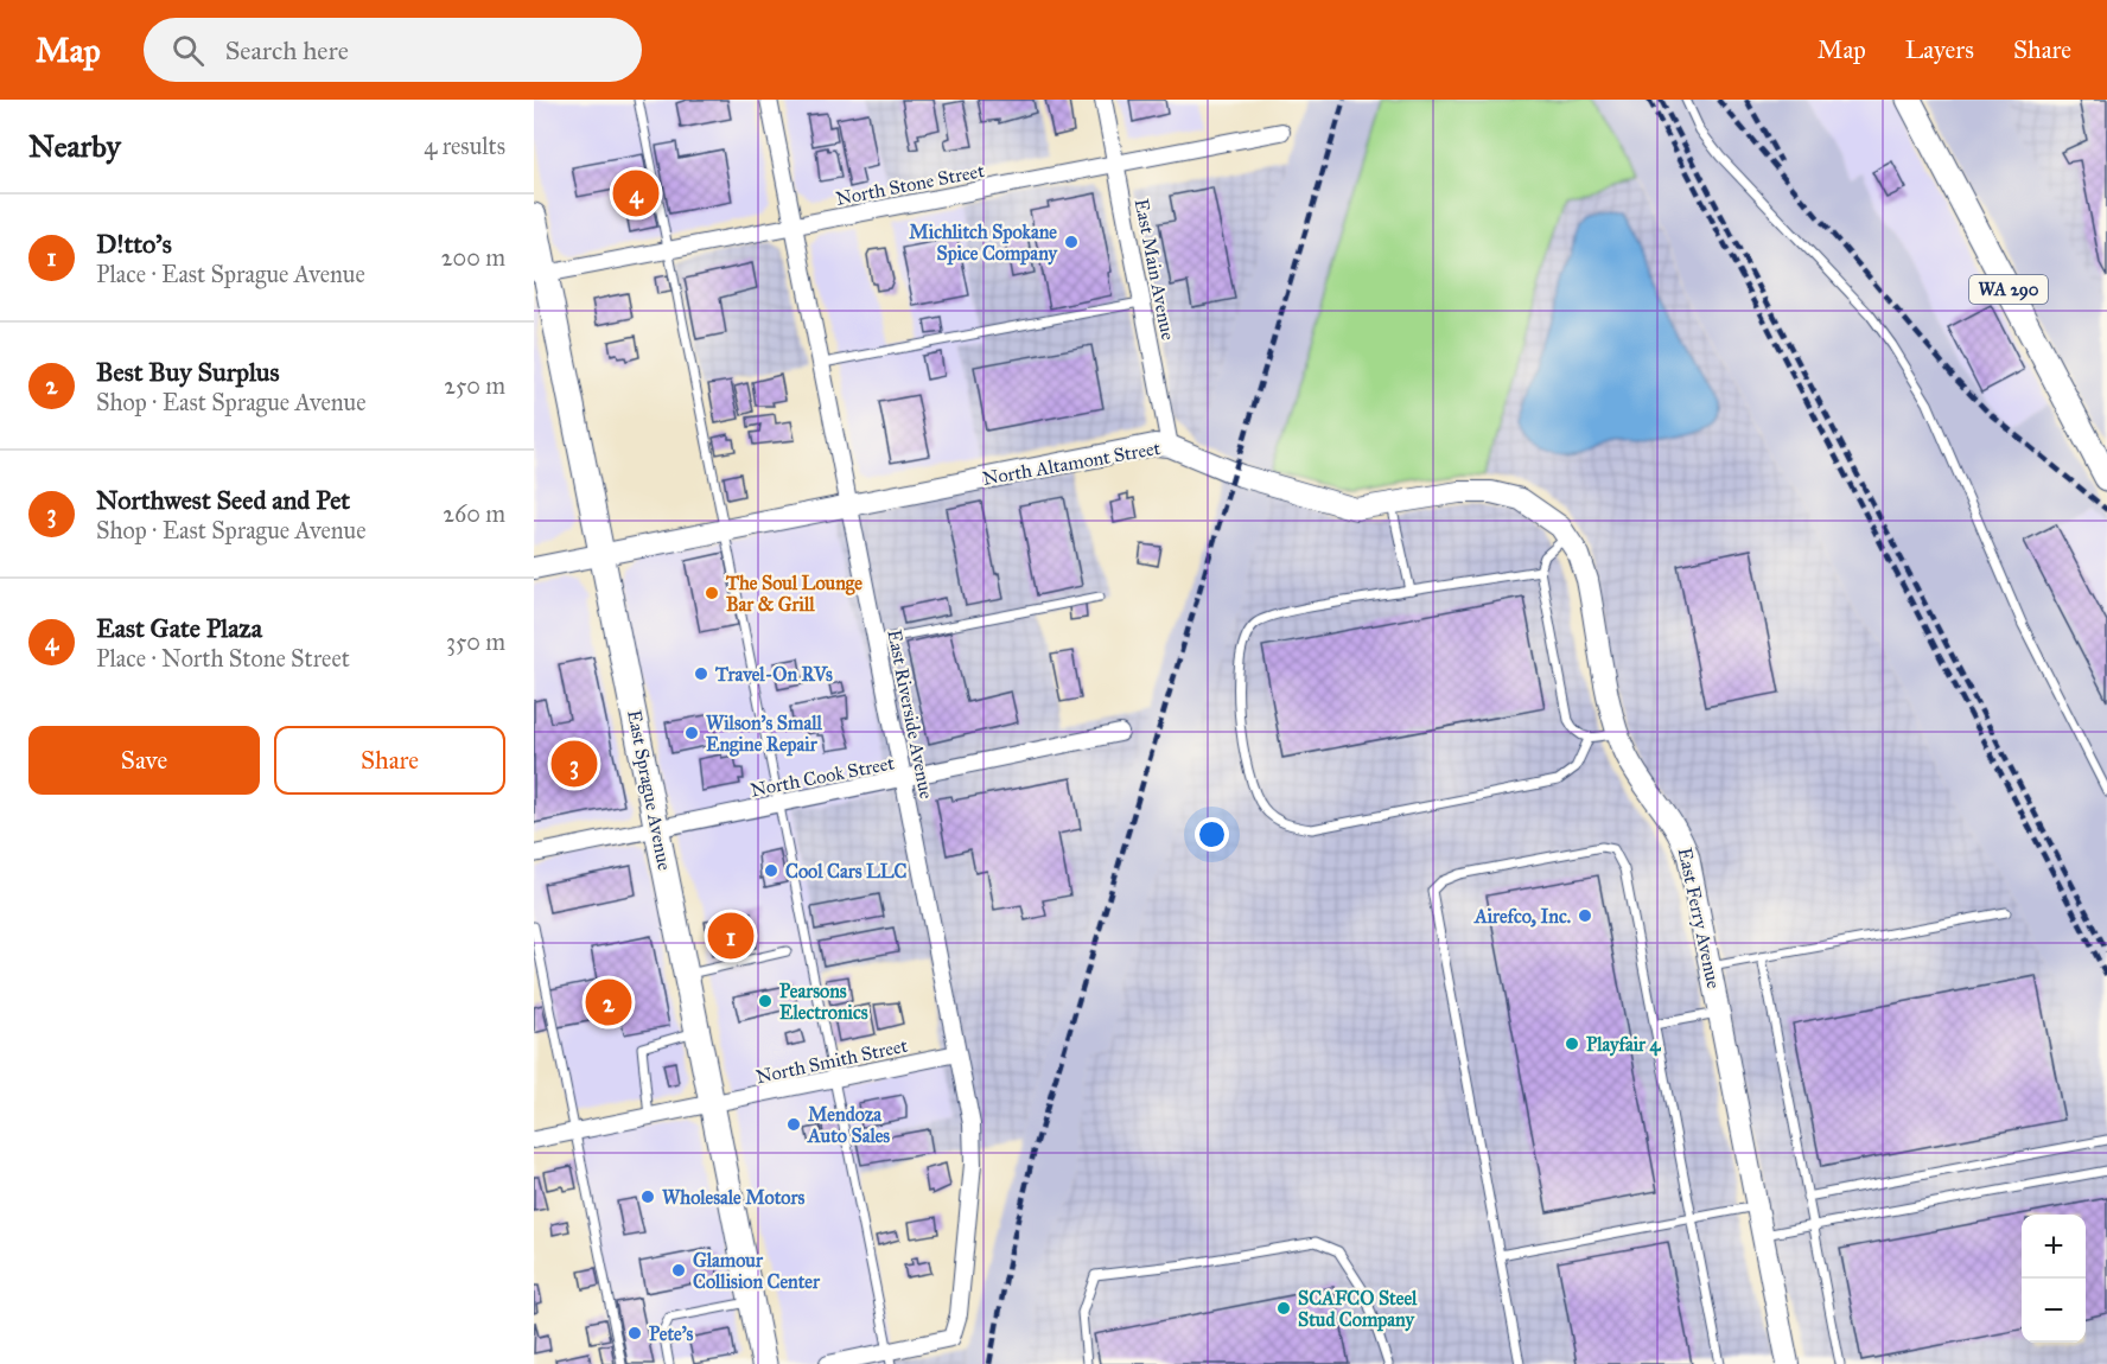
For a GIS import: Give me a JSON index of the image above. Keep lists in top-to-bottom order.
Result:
{
  "streets": {
    "main road": ["WA 290", "East Sprague Avenue"],
    "street": [
      "North Stone Street",
      "East Main Avenue",
      "North Altamont Street",
      "East Riverside Avenue",
      "North Cook Street",
      "East Ferry Avenue",
      "North Smith Street"
    ]
  },
  "crossings": [
    ["North Stone Street", "East Main Avenue"],
    ["North Stone Street", "East Riverside Avenue"],
    ["North Stone Street", "East Sprague Avenue"],
    ["East Main Avenue", "North Altamont Street"],
    ["North Altamont Street", "East Riverside Avenue"],
    ["North Altamont Street", "East Sprague Avenue"],
    ["North Altamont Street", "East Ferry Avenue"],
    ["East Riverside Avenue", "North Cook Street"],
    ["East Riverside Avenue", "North Smith Street"],
    ["North Cook Street", "East Sprague Avenue"],
    ["East Sprague Avenue", "North Smith Street"]
  ],
  "places": [
    "Michlitch Spokane Spice Company",
    "The Soul Lounge Bar & Grill",
    "Travel-On RVs",
    "Wilson's Small Engine Repair",
    "Cool Cars LLC",
    "Airefco, Inc.",
    "Pearsons Electronics",
    "Playfair 4",
    "Mendoza Auto Sales",
    "Wholesale Motors",
    "Glamour Collision Center",
    "SCAFCO Steel Stud Company",
    "Pete's"
  ],
  "page": {
    "header": "Map",
    "search": "Search here",
    "nav": ["Map", "Layers", "Share"],
    "heading": ["Nearby", "4 results"],
    "pins": [
      "4",
      "3",
      "1",
      "2"
    ],
    "list": [
      {
        "mark": "1",
        "name": "D!tto's",
        "note": "Place · East Sprague Avenue",
        "value": "200 m"
      },
      {
        "mark": "2",
        "name": "Best Buy Surplus",
        "note": "Shop · East Sprague Avenue",
        "value": "250 m"
      },
      {
        "mark": "3",
        "name": "Northwest Seed and Pet",
        "note": "Shop · East Sprague Avenue",
        "value": "260 m"
      },
      {
        "mark": "4",
        "name": "East Gate Plaza",
        "note": "Place · North Stone Street",
        "value": "350 m"
      }
    ],
    "buttons": ["Save", "Share"],
    "map_buttons": ["+", "−"]
  }
}
